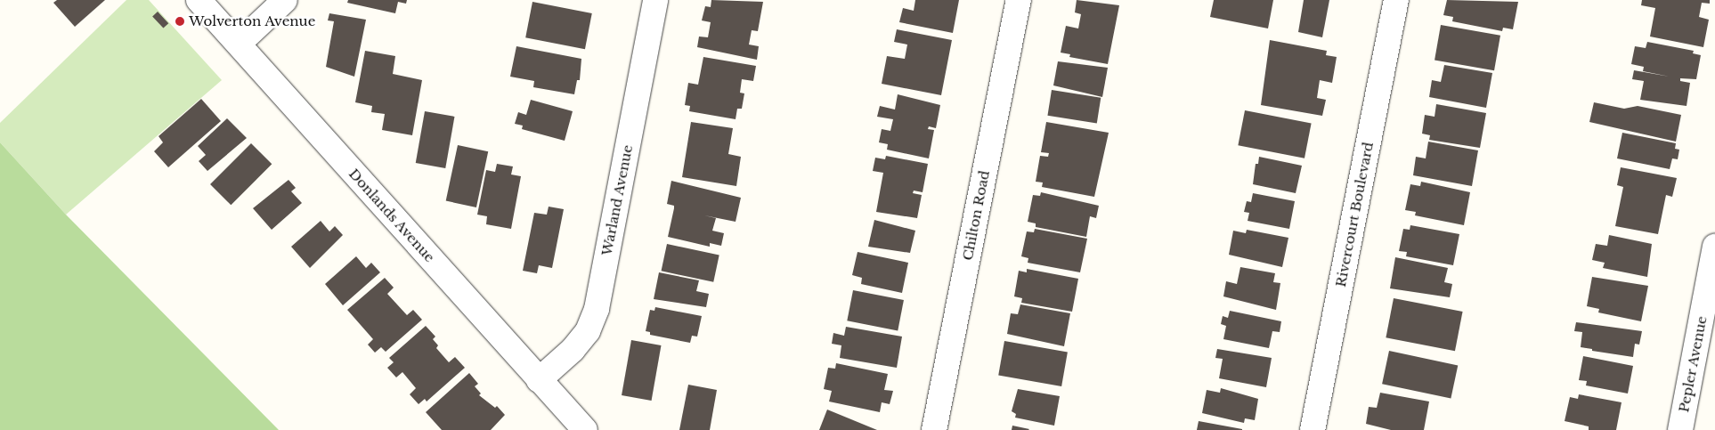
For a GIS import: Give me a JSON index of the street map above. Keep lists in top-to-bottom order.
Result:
{
  "streets": {
    "street": [
      "Warland Avenue",
      "Rivercourt Boulevard",
      "Donlands Avenue",
      "Chilton Road",
      "Pepler Avenue"
    ]
  },
  "crossings": [
    ["Warland Avenue", "Donlands Avenue"]
  ],
  "places": ["Wolverton Avenue"]
}
